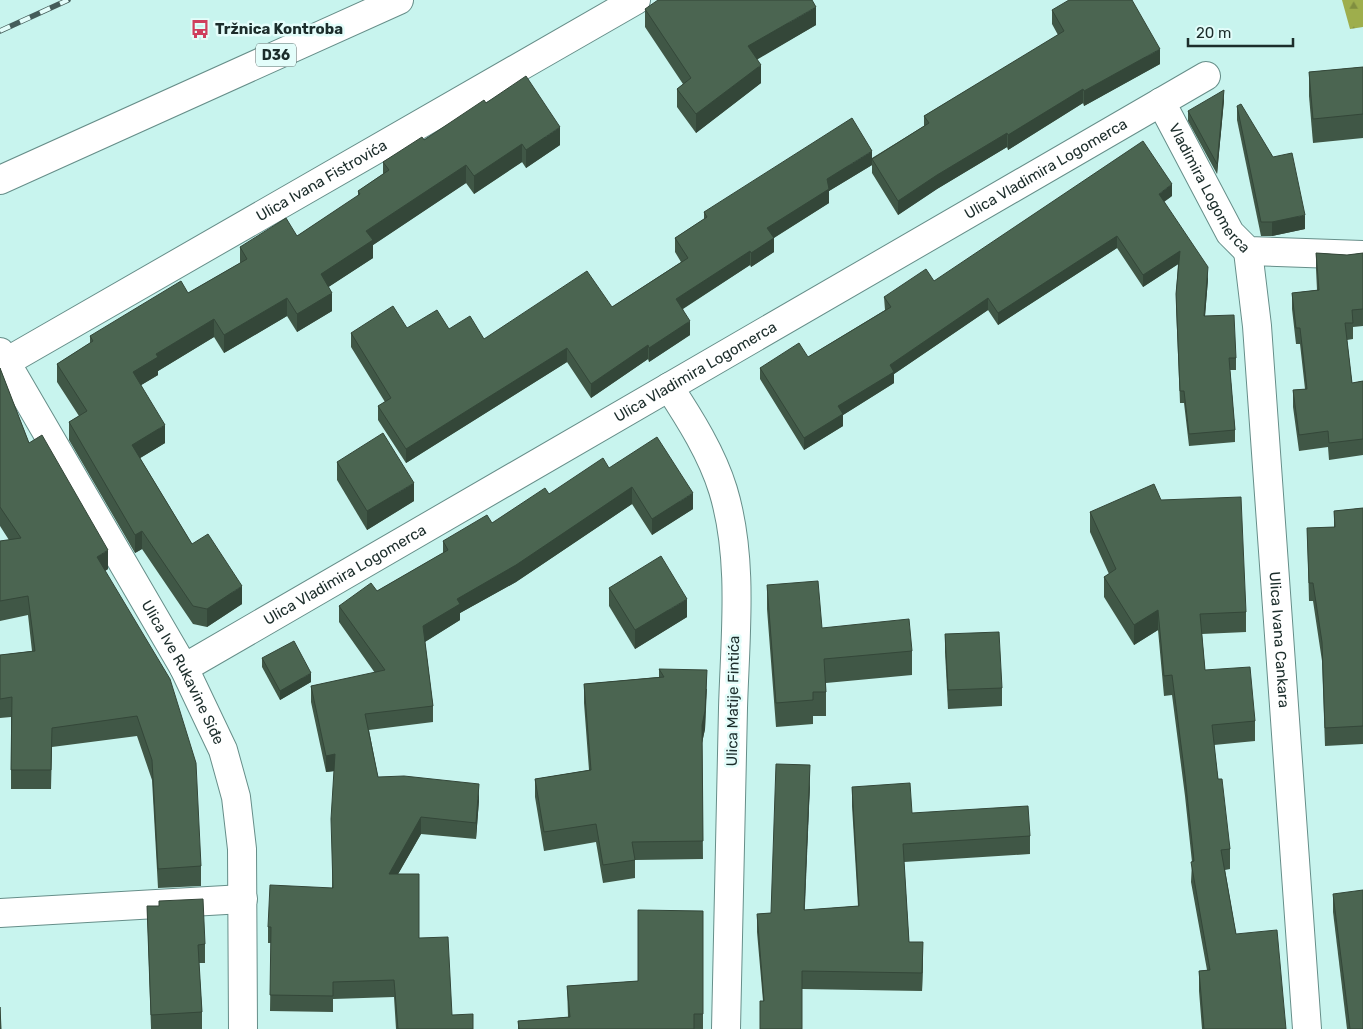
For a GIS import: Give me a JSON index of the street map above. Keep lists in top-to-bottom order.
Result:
{
  "streets": {
    "street": [
      "D36",
      "Ulica Vladimira Logomerca",
      "Ulica Ivana Fistrovića",
      "Vladimira Logomerca",
      "Ulica Ivana Cankara",
      "Ulica Ive Rukavine Siđe",
      "Ulica Matije Fintića"
    ]
  },
  "crossings": [
    ["Ulica Vladimira Logomerca", "Vladimira Logomerca"],
    ["Ulica Vladimira Logomerca", "Ulica Ive Rukavine Siđe"],
    ["Ulica Vladimira Logomerca", "Ulica Matije Fintića"],
    ["Ulica Ivana Fistrovića", "Ulica Ive Rukavine Siđe"],
    ["Vladimira Logomerca", "Ulica Ivana Cankara"]
  ],
  "places": {
    "bus stop": ["Tržnica Kontroba"]
  },
  "scale_bar": "20 m"
}
